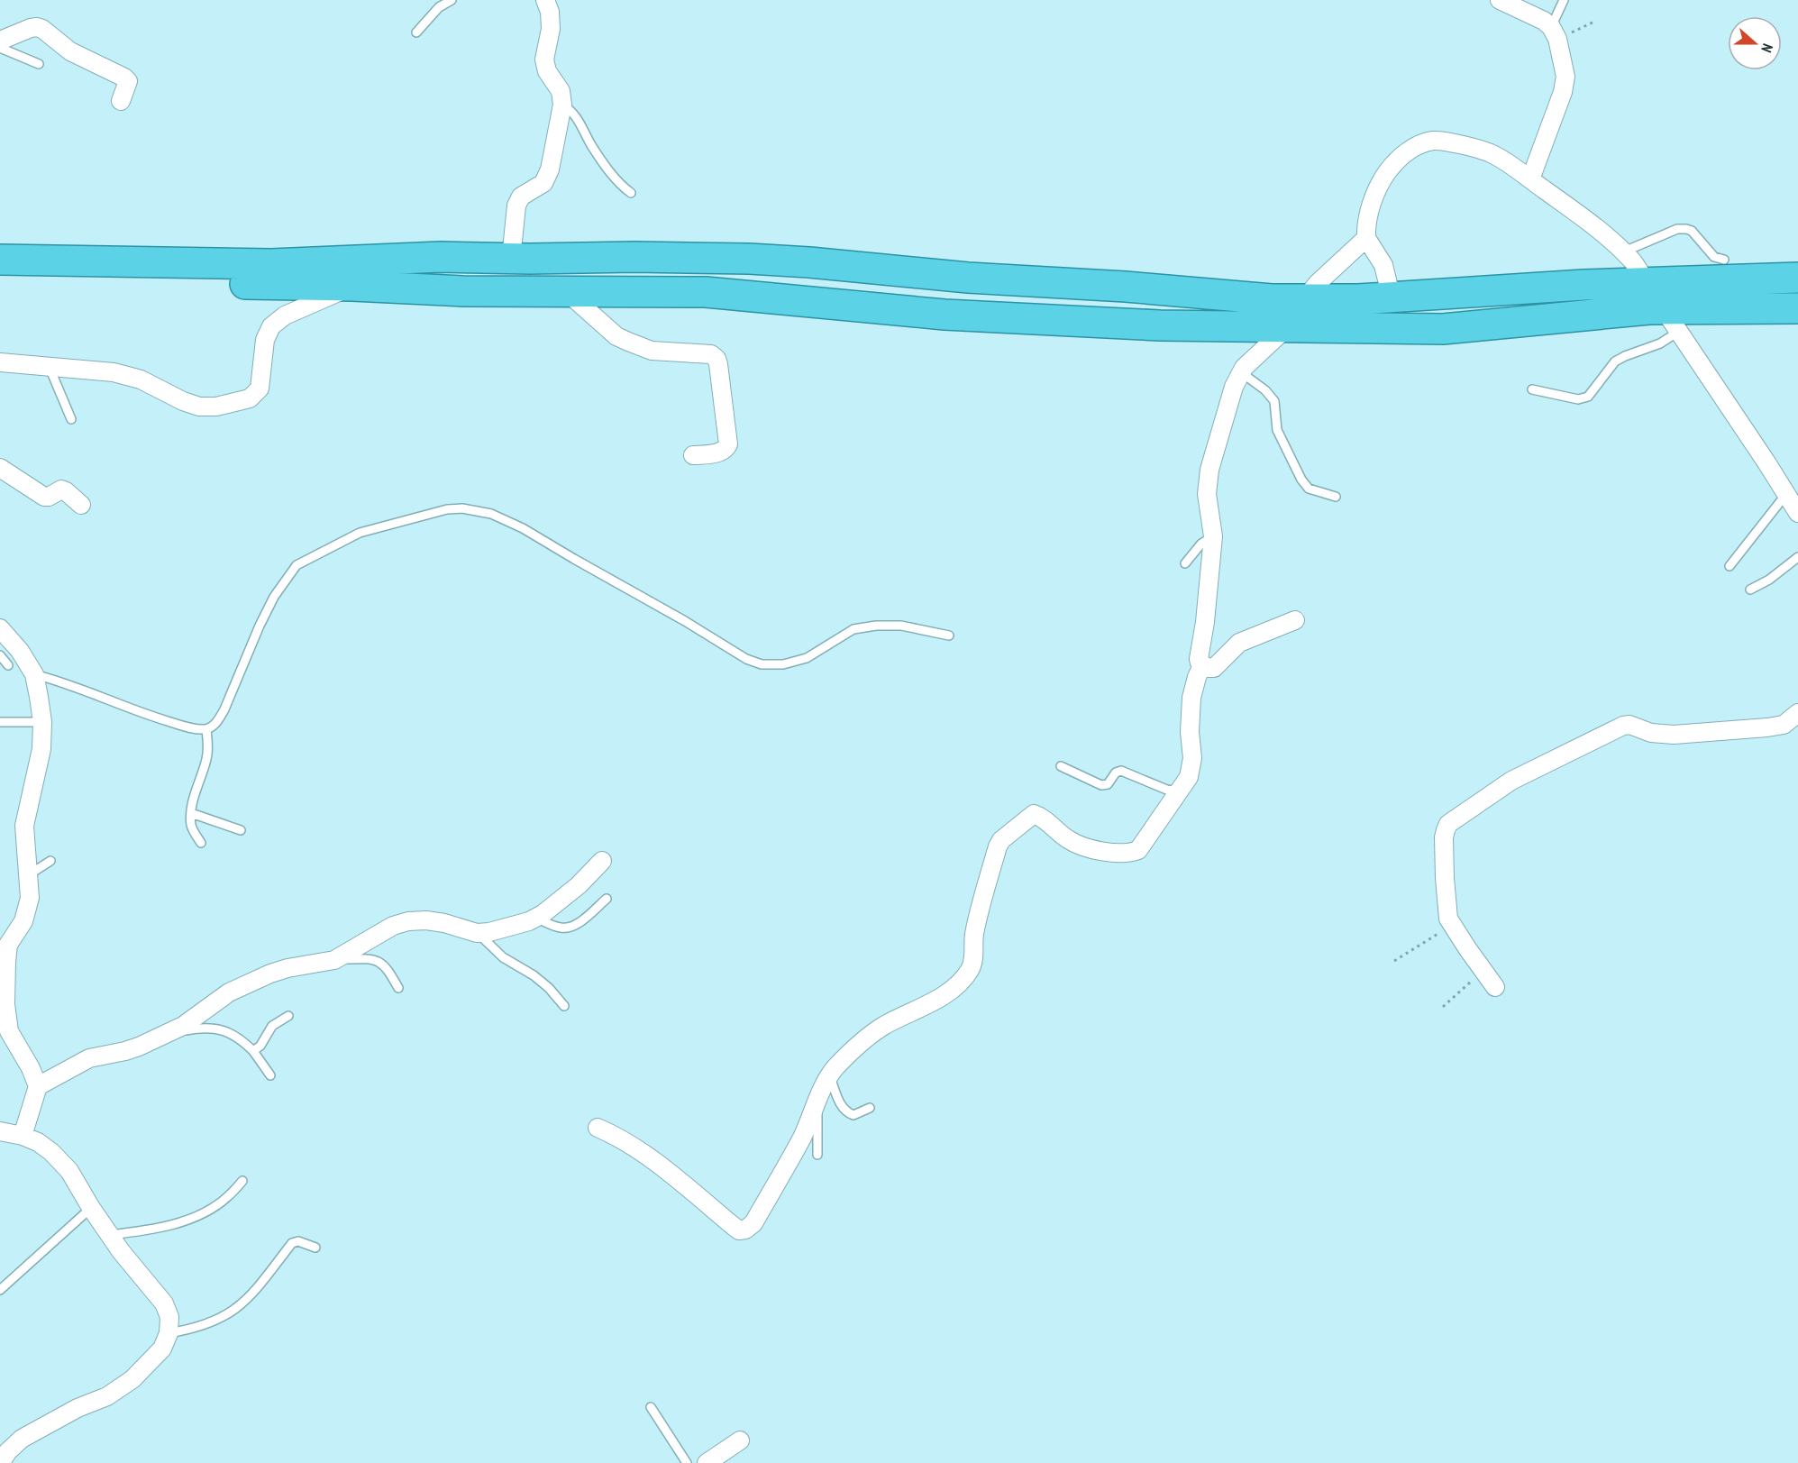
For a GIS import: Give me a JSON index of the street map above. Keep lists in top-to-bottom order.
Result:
{
  "north": "right"
}
